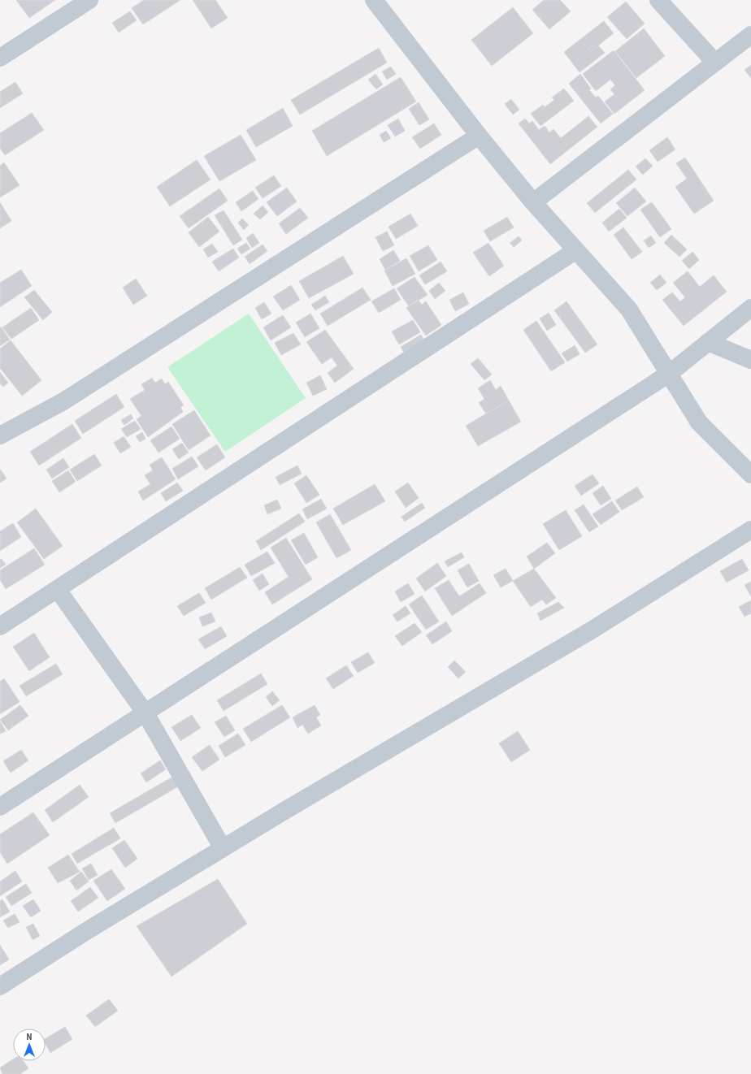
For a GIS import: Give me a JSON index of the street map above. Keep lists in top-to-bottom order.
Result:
{
  "north": "top"
}
